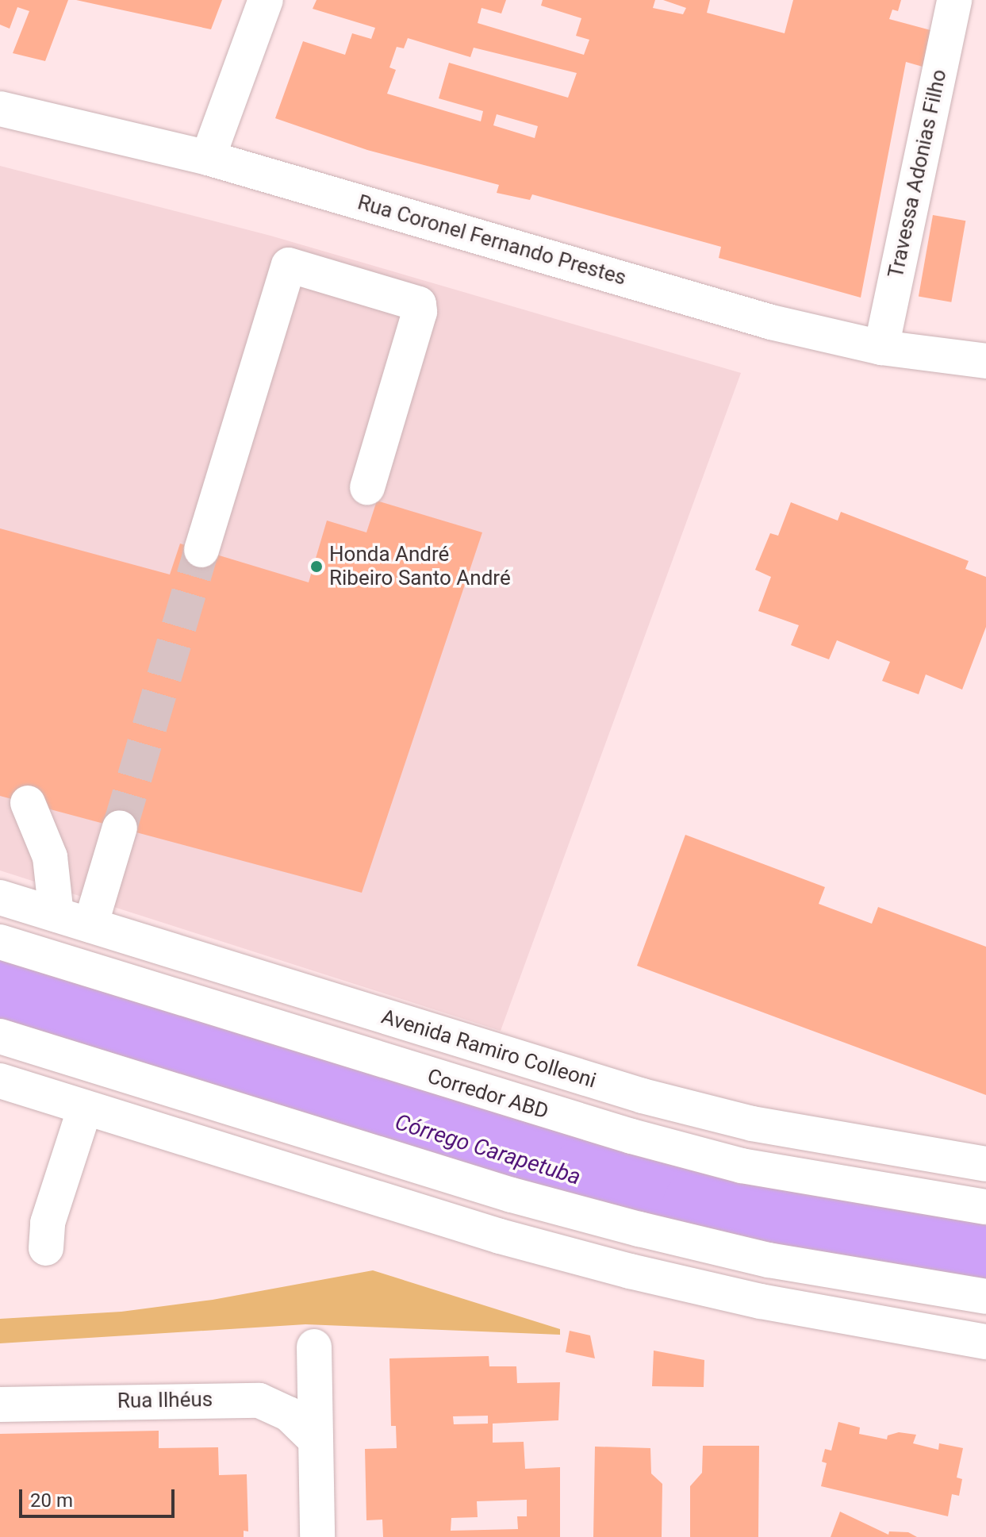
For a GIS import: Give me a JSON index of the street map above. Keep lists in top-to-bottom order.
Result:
{
  "streets": {
    "main road": [
      "Travessa Adonias Filho",
      "Rua Coronel Fernando Prestes",
      "Avenida Ramiro Colleoni",
      "Corredor ABD",
      "Rua Ilhéus"
    ]
  },
  "crossings": [
    ["Travessa Adonias Filho", "Rua Coronel Fernando Prestes"]
  ],
  "water": ["Córrego Carapetuba"],
  "places": ["Honda André Ribeiro Santo André"],
  "scale_bar": "20 m"
}
